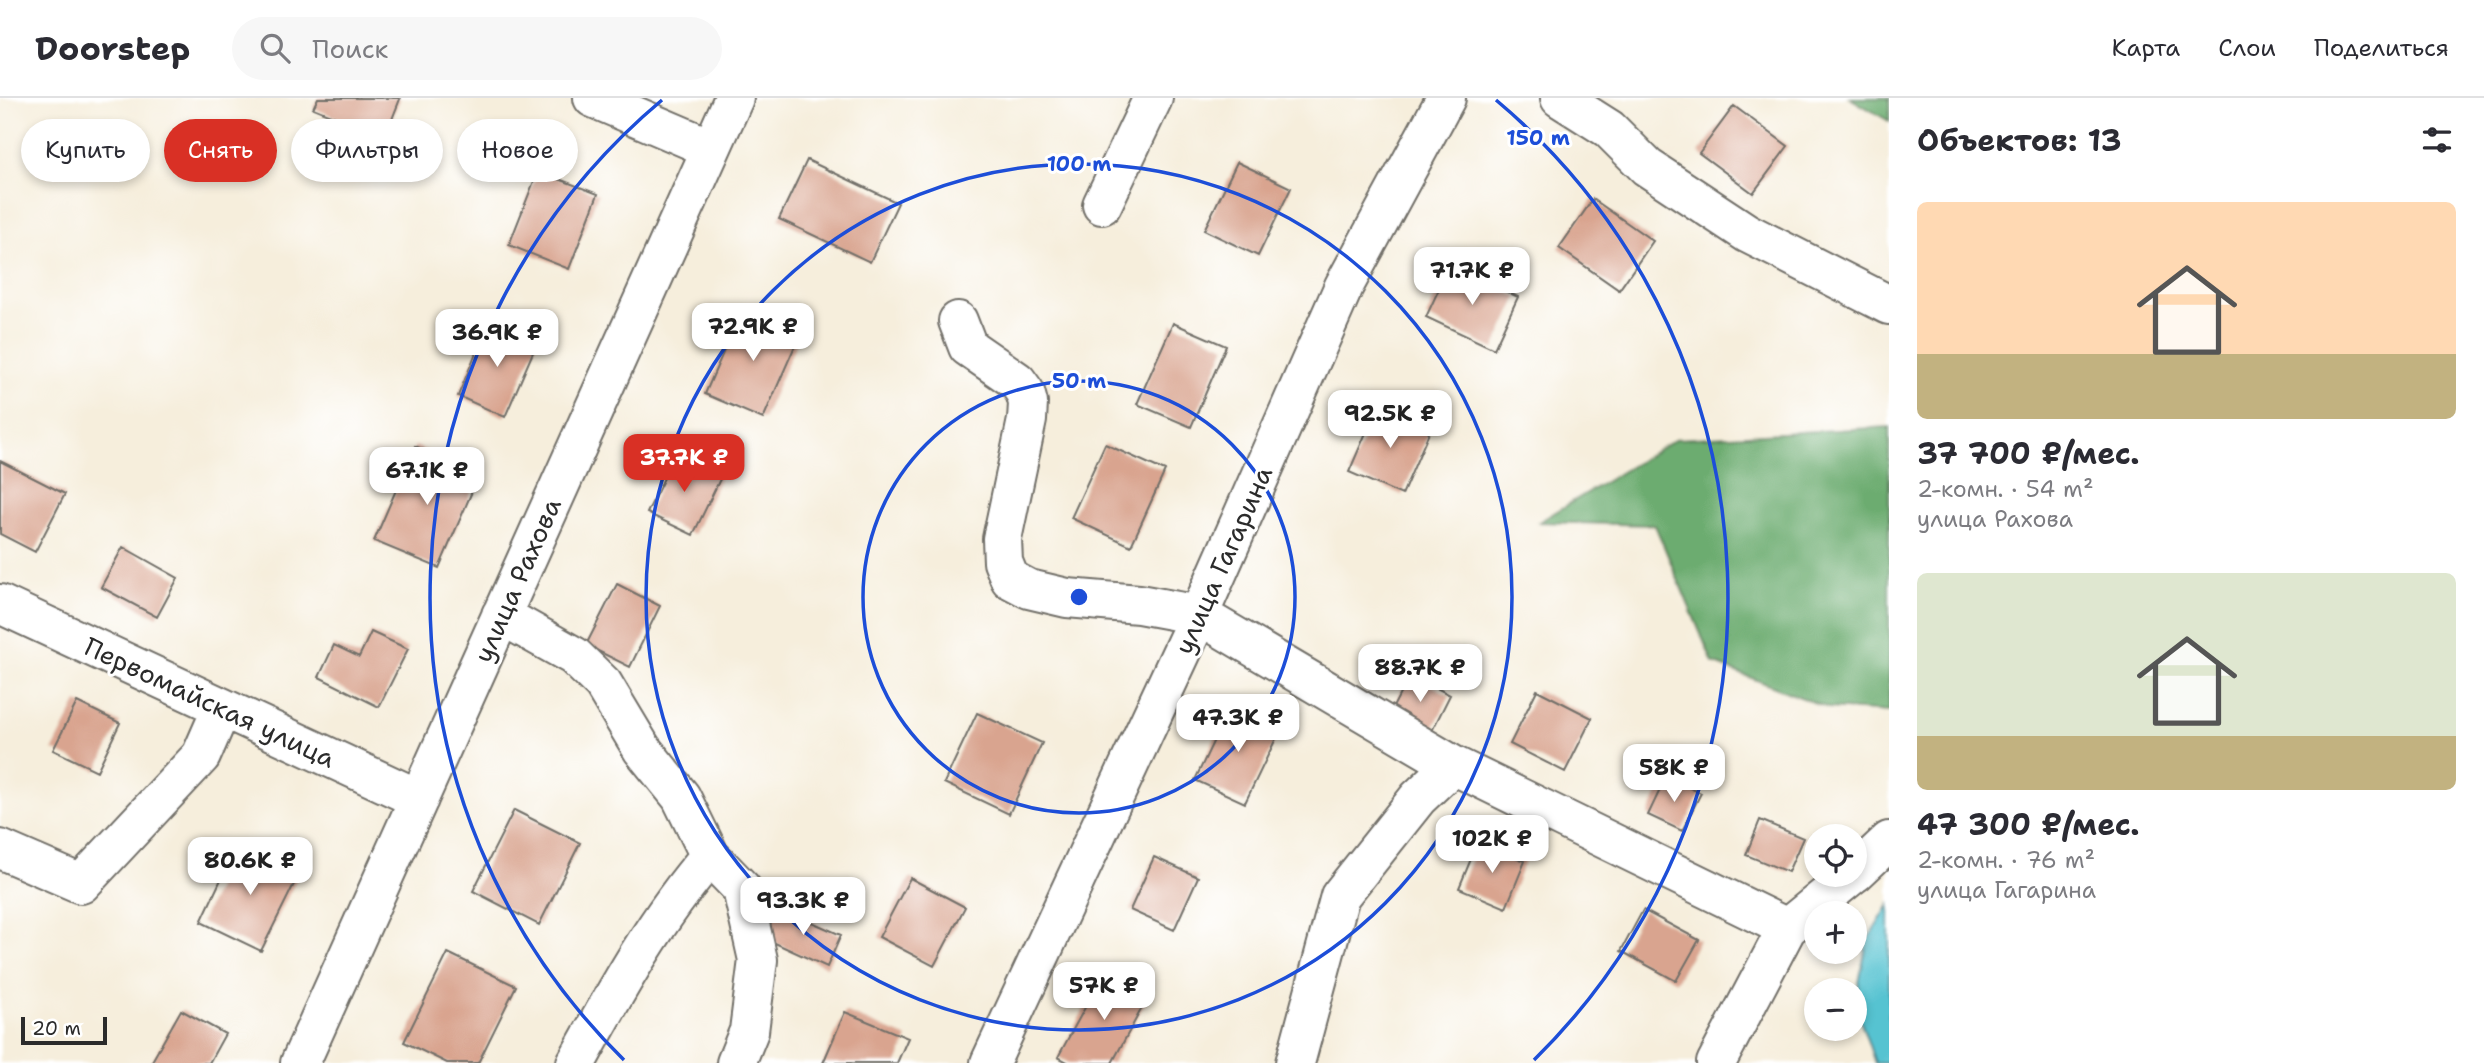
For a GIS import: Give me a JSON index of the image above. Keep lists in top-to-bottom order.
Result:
{
  "streets": {
    "street": ["улица Гагарина", "улица Рахова", "Первомайская улица"]
  },
  "crossings": [
    ["улица Рахова", "Первомайская улица"]
  ],
  "scale_bar": "20 m",
  "page": {
    "header": "Doorstep",
    "search": "Поиск",
    "nav": ["Карта", "Слои", "Поделиться"],
    "heading": "Объектов: 13",
    "chip": [
      "Купить",
      "Снять",
      "Фильтры",
      "Новое"
    ],
    "list": [
      {
        "name": "37 700 ₽/мес.",
        "note": "2-комн. · 54 m² · улица Рахова"
      },
      {
        "name": "47 300 ₽/мес.",
        "note": "2-комн. · 76 m² · улица Гагарина"
      }
    ],
    "price": [
      "71.7K ₽",
      "72.9K ₽",
      "36.9K ₽",
      "92.5K ₽",
      "37.7K ₽",
      "67.1K ₽",
      "88.7K ₽",
      "47.3K ₽",
      "58K ₽",
      "102K ₽",
      "80.6K ₽",
      "93.3K ₽",
      "57K ₽"
    ],
    "map_buttons": ["+", "−"],
    "scale": "20 m"
  },
  "rings": ["150 m", "100 m", "50 m"]
}
